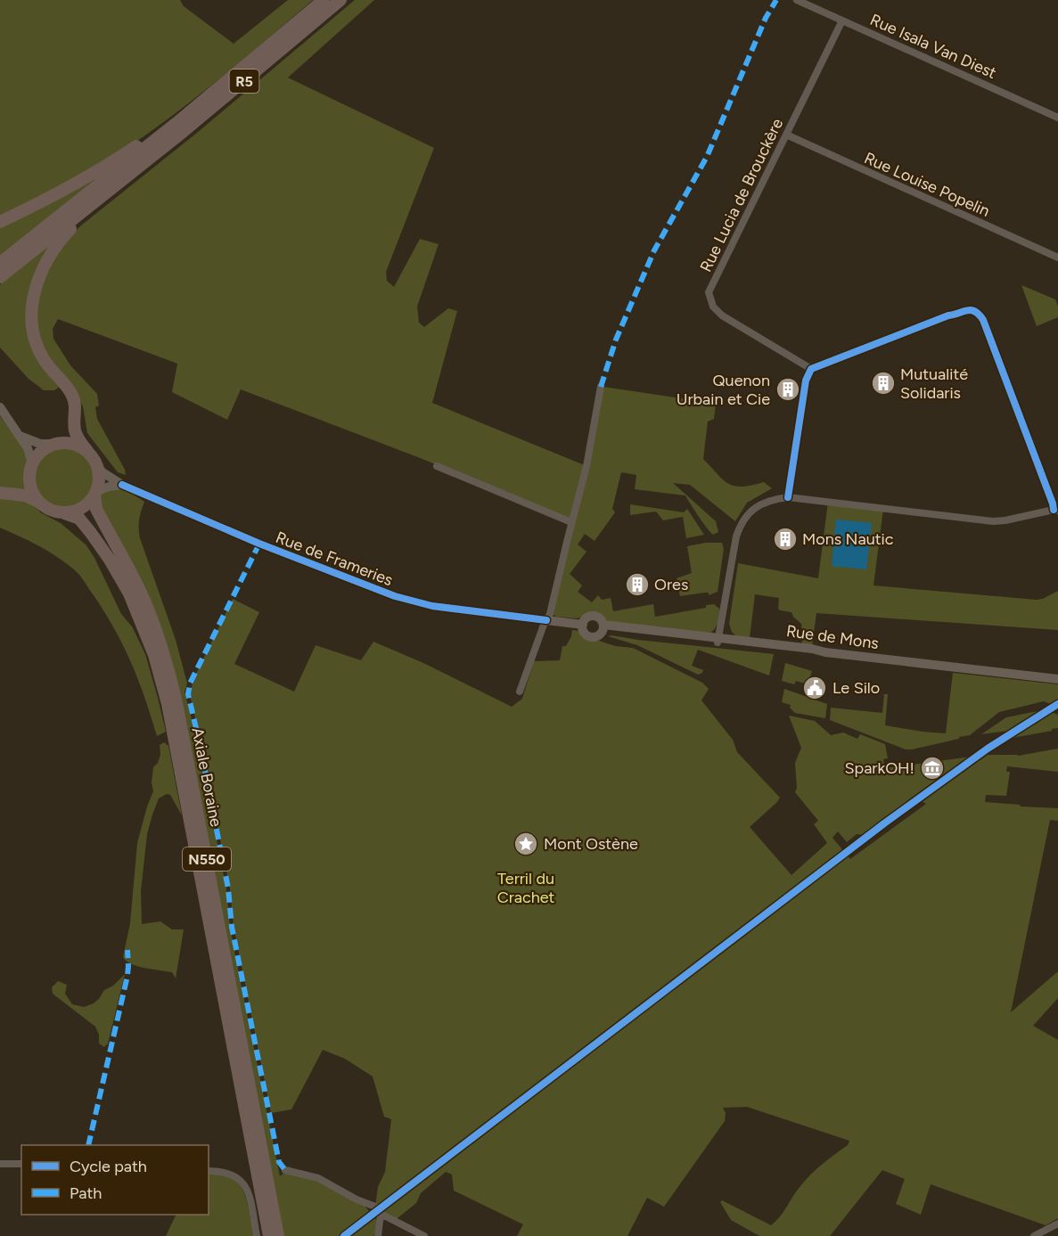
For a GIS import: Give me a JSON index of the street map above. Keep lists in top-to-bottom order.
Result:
{
  "streets": {
    "highway": ["R5", "Axiale Boraine", "N550"],
    "main road": ["Rue de Frameries", "Rue de Mons"],
    "street": ["Rue Isala Van Diest", "Rue Louise Popelin", "Rue Lucia de Brouckère"]
  },
  "crossings": [
    ["Rue Isala Van Diest", "Rue Lucia de Brouckère"],
    ["Rue Louise Popelin", "Rue Lucia de Brouckère"],
    ["Rue de Frameries", "Axiale Boraine"]
  ],
  "parks": ["Terril du Crachet"],
  "places": {
    "building": [
      "Mutualité Solidaris",
      "Quenon Urbain et Cie",
      "Mons Nautic",
      "Ores"
    ],
    "public building": ["Le Silo"],
    "museum": ["SparkOH!"],
    "place": ["Mont Ostène"]
  },
  "legend": ["Cycle path", "Path"]
}
